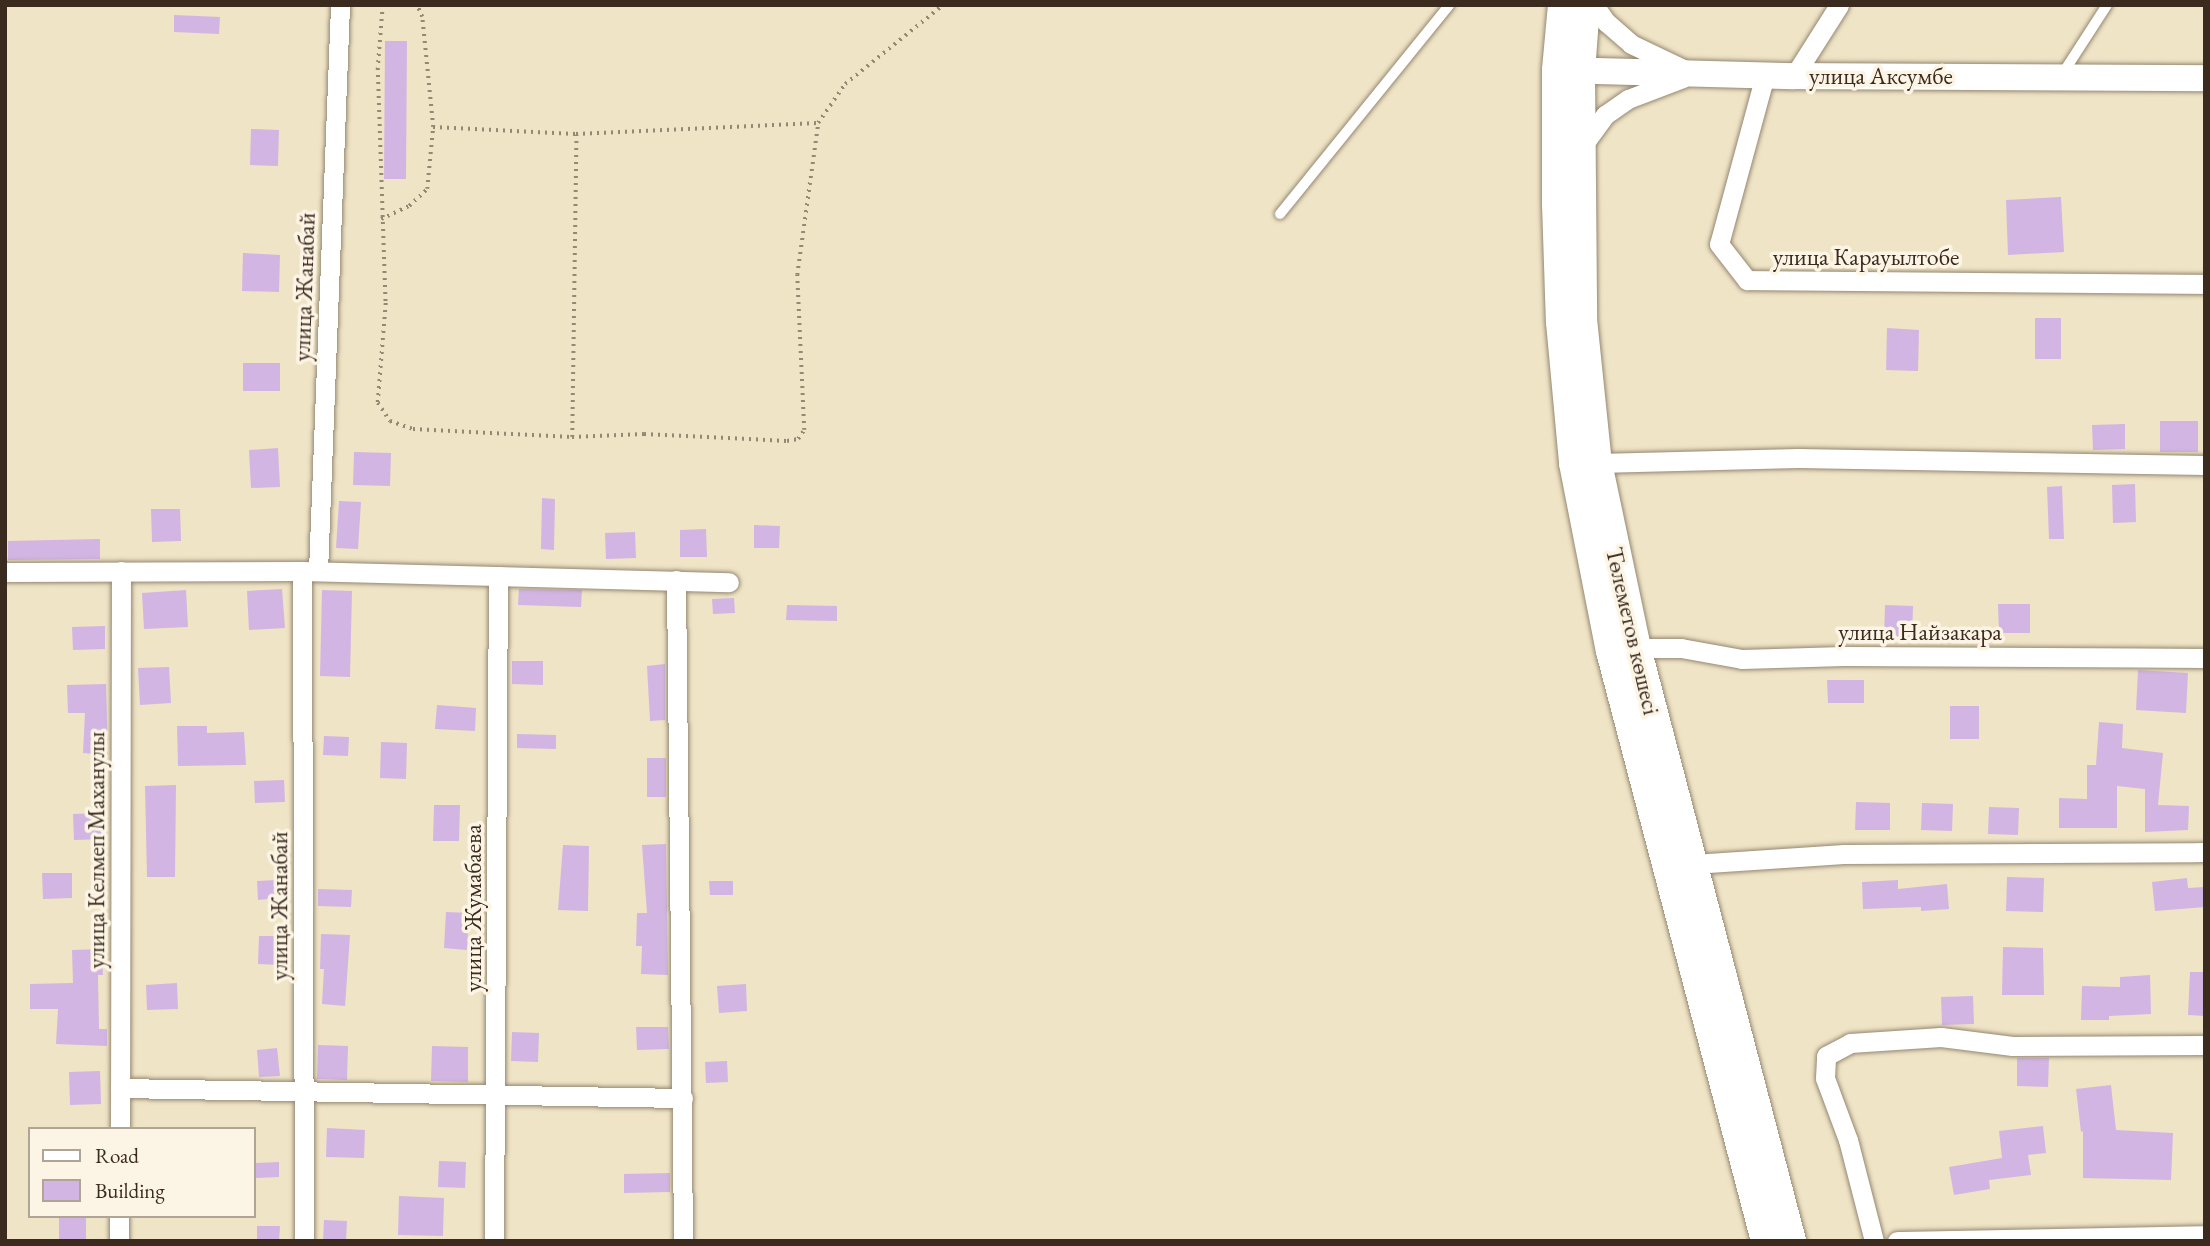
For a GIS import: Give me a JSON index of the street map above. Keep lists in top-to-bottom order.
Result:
{
  "streets": {
    "main road": ["улица Аксумбе", "Төлеметов көшесі"],
    "street": [
      "улица Карауылтобе",
      "улица Жанабай",
      "улица Найзакара",
      "улица Келмеп Маханулы",
      "улица Жумабаева"
    ]
  },
  "crossings": [
    ["улица Аксумбе", "улица Карауылтобе"],
    ["улица Аксумбе", "Төлеметов көшесі"],
    ["Төлеметов көшесі", "улица Найзакара"]
  ],
  "legend": ["Road", "Building"]
}
